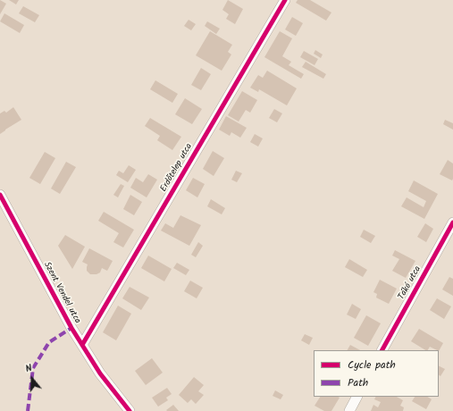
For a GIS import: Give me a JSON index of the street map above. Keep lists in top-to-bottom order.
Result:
{
  "streets": {
    "street": ["Erdőtelep utca", "Tákó utca", "Szent Vendel utca"]
  },
  "crossings": [
    ["Erdőtelep utca", "Szent Vendel utca"]
  ],
  "legend": ["Cycle path", "Path"],
  "north": "top"
}
